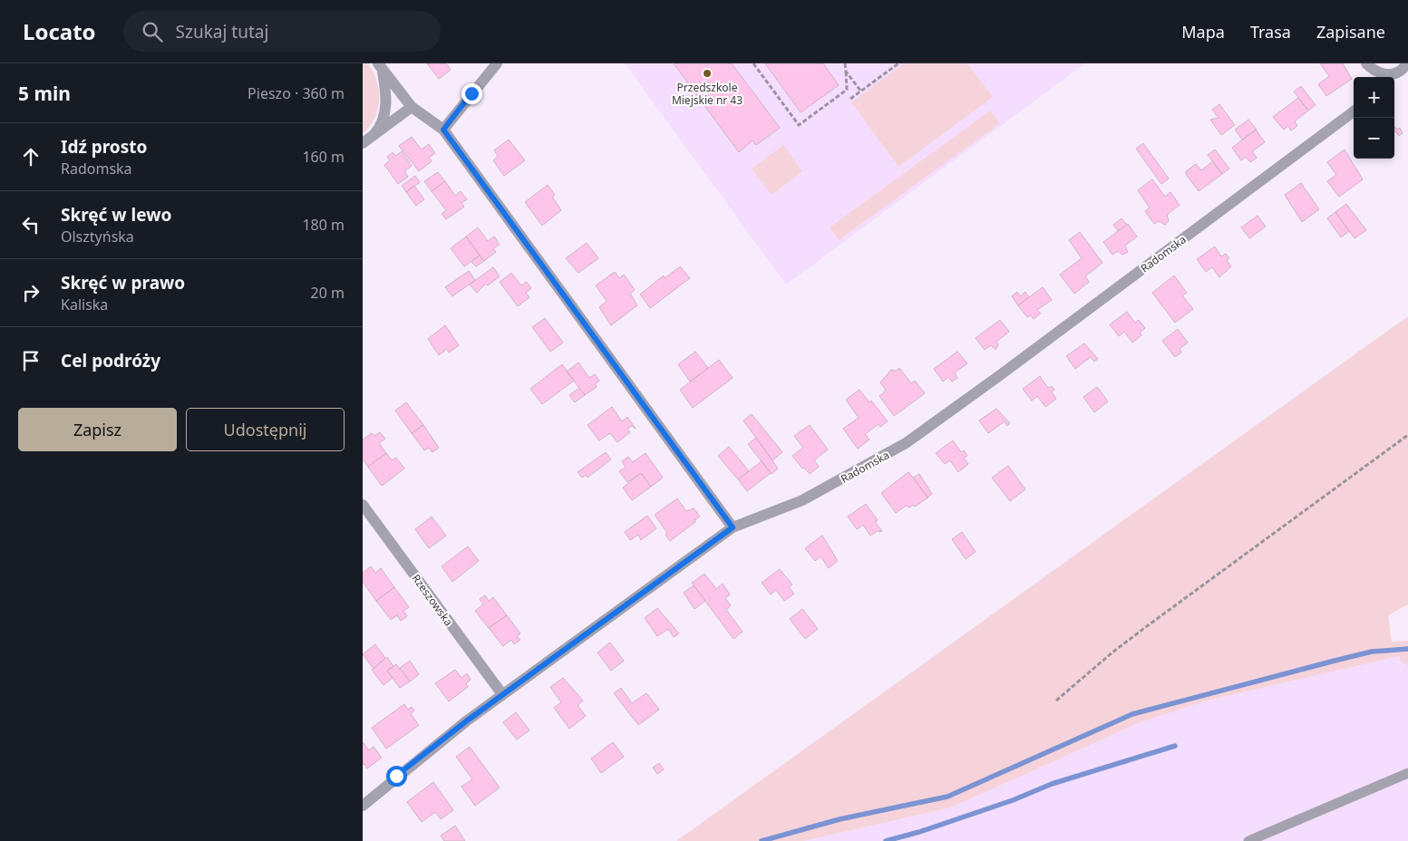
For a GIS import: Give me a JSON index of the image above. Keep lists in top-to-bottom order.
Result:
{
  "streets": {
    "street": ["Radomska", "Rzeszowska"]
  },
  "crossings": [
    ["Radomska", "Rzeszowska"]
  ],
  "places": ["Przedszkole Miejskie nr 43"],
  "page": {
    "header": "Locato",
    "search": "Szukaj tutaj",
    "nav": ["Mapa", "Trasa", "Zapisane"],
    "heading": ["5 min", "Pieszo · 360 m"],
    "map_buttons": ["+", "−"],
    "list": [
      ["Idź prosto", "Radomska", "160 m"],
      ["Skręć w lewo", "Olsztyńska", "180 m"],
      ["Skręć w prawo", "Kaliska", "20 m"],
      "Cel podróży"
    ],
    "buttons": ["Zapisz", "Udostępnij"]
  }
}
